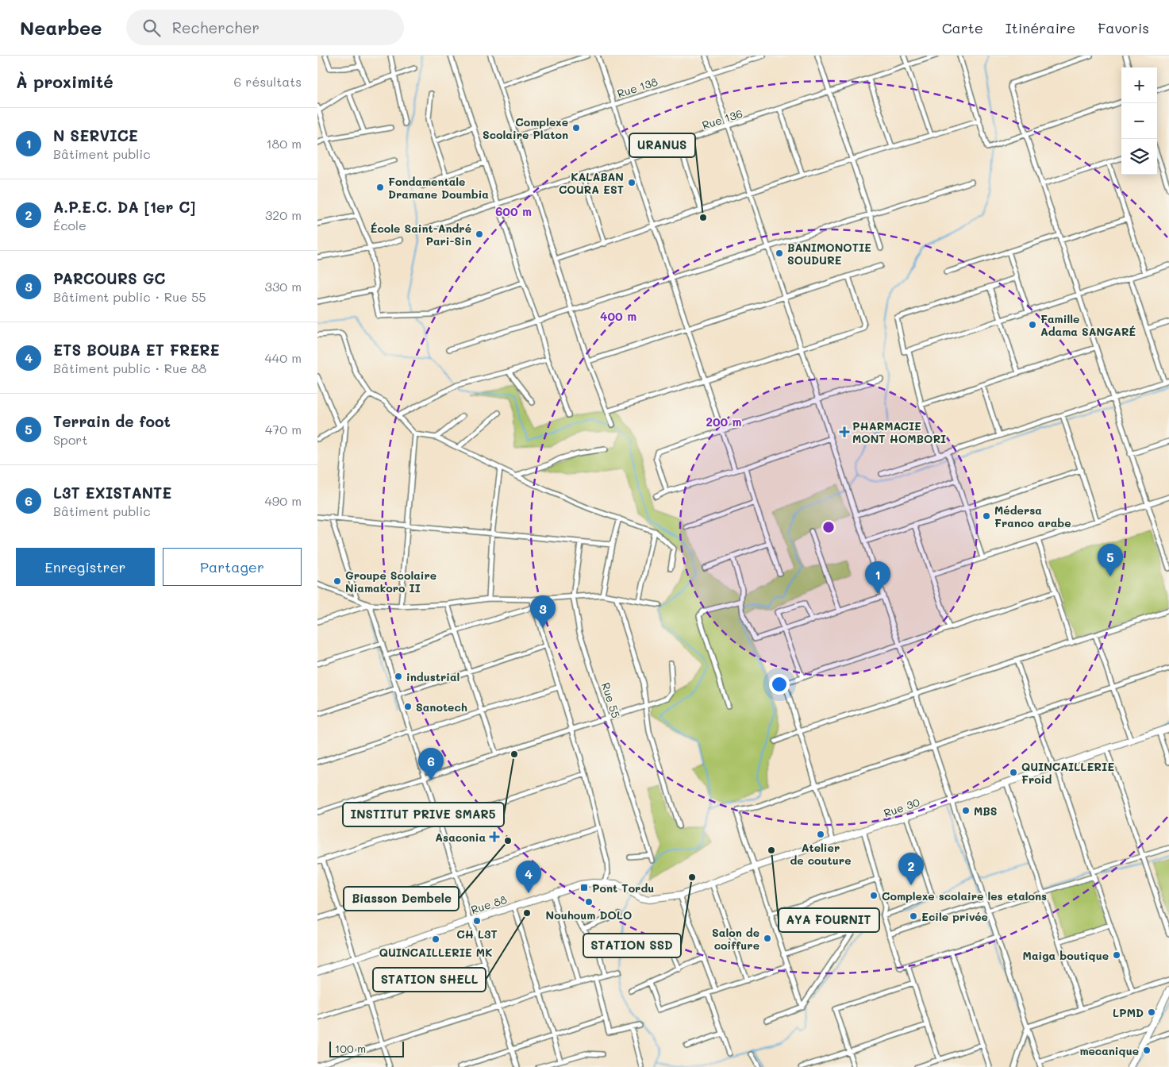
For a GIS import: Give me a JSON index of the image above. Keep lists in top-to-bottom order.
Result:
{
  "streets": {
    "main road": ["Rue 30", "Rue 88"],
    "street": ["Rue 138", "Rue 136", "Rue 55"]
  },
  "crossings": [
    ["Rue 30", "Rue 88"]
  ],
  "places": {
    "other": [
      "Complexe Scolaire Platon",
      "KALABAN COURA EST",
      "Fondamentale Dramane Doumbia",
      "URANUS",
      "École Saint-André Pari-Sin",
      "BANIMONOTIE SOUDURE",
      "Famille Adama SANGARÉ",
      "Médersa Franco arabe",
      "Groupe Scolaire Niamakoro II",
      "industrial",
      "Sanotech",
      "INSTITUT PRIVE SMAR5",
      "QUINCAILLERIE Froid",
      "MBS",
      "Atelier de couture",
      "Biasson Dembele",
      "AYA FOURNIT",
      "STATION SSD",
      "Complexe scolaire les etalons",
      "Nouhoum DOLO",
      "STATION SHELL",
      "Ecile privée",
      "CH L3T",
      "Salon de coiffure",
      "QUINCAILLERIE MK",
      "Maiga boutique",
      "LPMD",
      "mecanique"
    ],
    "health": ["PHARMACIE MONT HOMBORI", "Asaconia"],
    "transit": ["Pont Tordu"]
  },
  "scale_bar": "100 m",
  "page": {
    "header": "Nearbee",
    "search": "Rechercher",
    "nav": ["Carte", "Itinéraire", "Favoris"],
    "heading": ["À proximité", "6 résultats"],
    "map_buttons": ["+", "−"],
    "list": [
      {
        "mark": "1",
        "name": "N SERVICE",
        "note": "Bâtiment public",
        "value": "180 m"
      },
      {
        "mark": "2",
        "name": "A.P.E.C. DA [1er C]",
        "note": "École",
        "value": "320 m"
      },
      {
        "mark": "3",
        "name": "PARCOURS GC",
        "note": "Bâtiment public · Rue 55",
        "value": "330 m"
      },
      {
        "mark": "4",
        "name": "ETS BOUBA ET FRERE",
        "note": "Bâtiment public · Rue 88",
        "value": "440 m"
      },
      {
        "mark": "5",
        "name": "Terrain de foot",
        "note": "Sport",
        "value": "470 m"
      },
      {
        "mark": "6",
        "name": "L3T EXISTANTE",
        "note": "Bâtiment public",
        "value": "490 m"
      }
    ],
    "buttons": ["Enregistrer", "Partager"],
    "pins": [
      "5",
      "1",
      "3",
      "6",
      "2",
      "4"
    ],
    "scale": "100 m"
  },
  "rings": ["600 m", "400 m", "200 m"]
}
